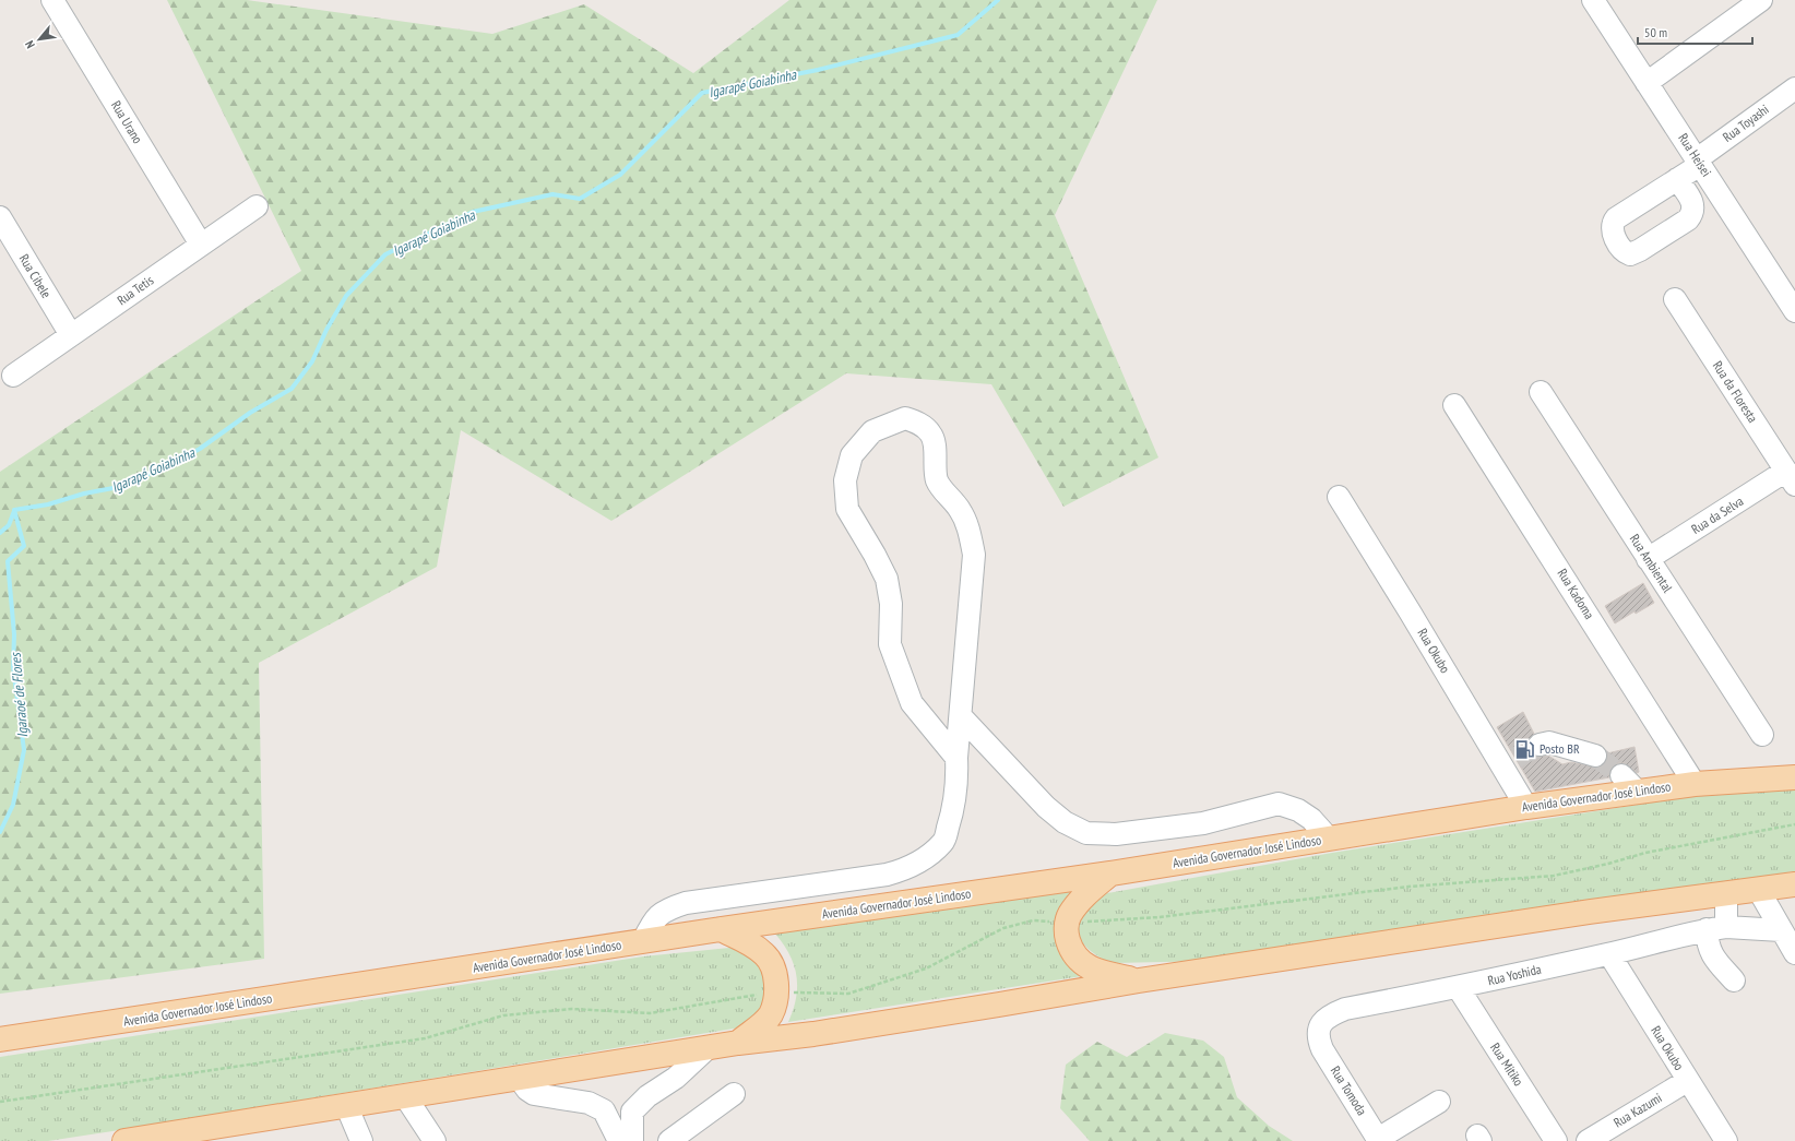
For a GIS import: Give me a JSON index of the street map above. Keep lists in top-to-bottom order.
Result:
{
  "streets": {
    "main road": ["Avenida Governador José Lindoso"],
    "street": [
      "Rua Urano",
      "Rua Toyashi",
      "Rua Heisei",
      "Rua Cibele",
      "Rua Tetis",
      "Rua da Floresta",
      "Rua da Selva",
      "Rua Ambiental",
      "Rua Kadoma",
      "Rua Okubo",
      "Rua Yoshida",
      "Rua Mitiko",
      "Rua Tomoda",
      "Rua Kazumi"
    ]
  },
  "crossings": [
    ["Rua Urano", "Rua Tetis"],
    ["Rua Toyashi", "Rua Heisei"],
    ["Rua Cibele", "Rua Tetis"],
    ["Rua da Floresta", "Rua da Selva"],
    ["Rua da Selva", "Rua Ambiental"],
    ["Rua Kadoma", "Avenida Governador José Lindoso"],
    ["Rua Okubo", "Avenida Governador José Lindoso"],
    ["Rua Okubo", "Rua Yoshida"],
    ["Rua Okubo", "Rua Kazumi"],
    ["Rua Yoshida", "Rua Mitiko"],
    ["Rua Yoshida", "Rua Tomoda"]
  ],
  "water": ["Igarapé Goiabinha", "Igaraoé de Flores"],
  "places": {
    "fuel station": ["Posto BR"]
  },
  "scale_bar": "50 m",
  "north": "bottom left"
}
